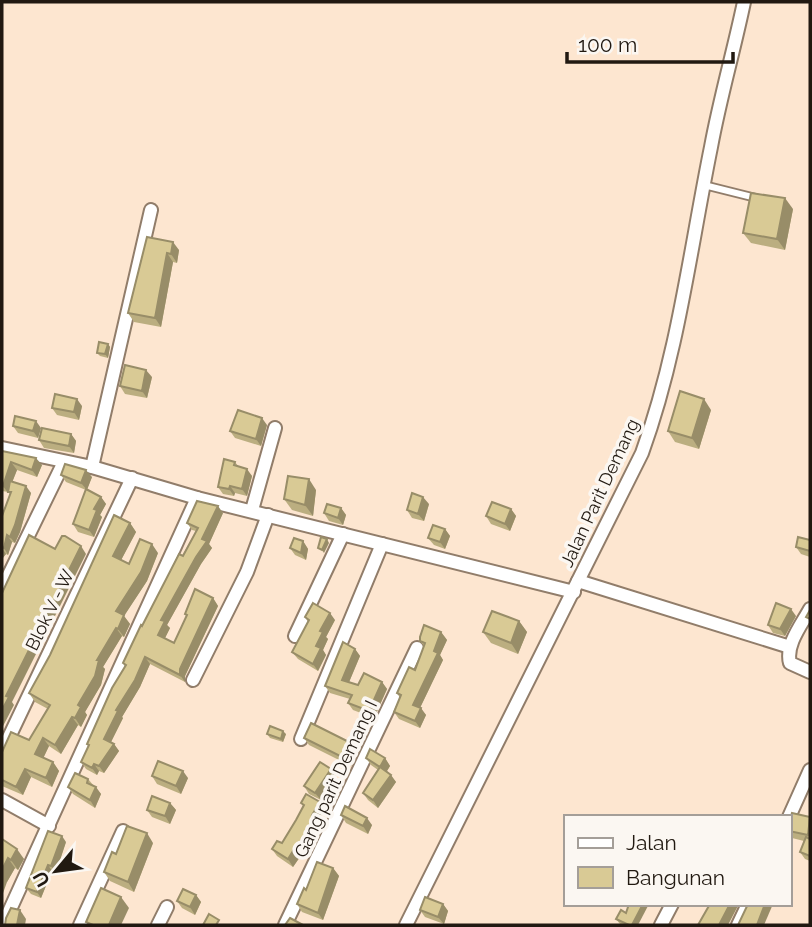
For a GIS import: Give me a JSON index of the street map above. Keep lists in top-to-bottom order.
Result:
{
  "streets": {
    "street": ["Jalan Parit Demang", "Blok V - W", "Gang parit Demang I"]
  },
  "legend": ["Jalan", "Bangunan"],
  "scale_bar": "100 m",
  "north": "bottom left"
}
